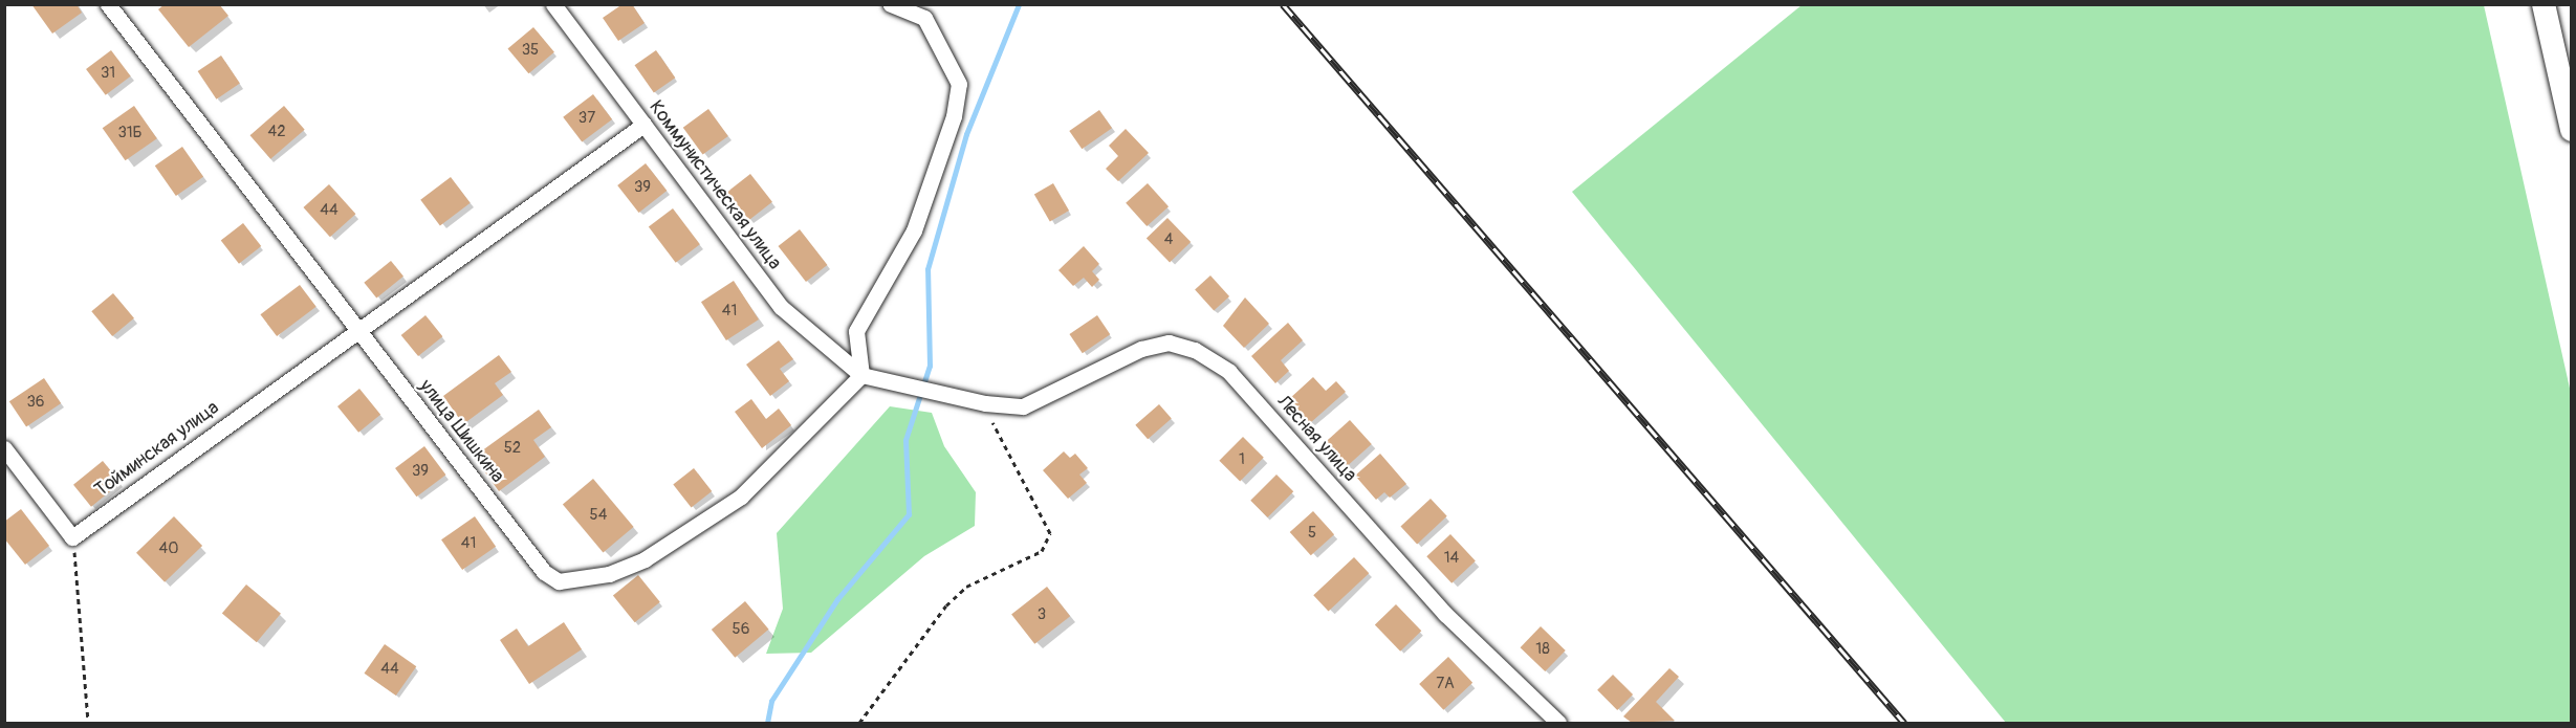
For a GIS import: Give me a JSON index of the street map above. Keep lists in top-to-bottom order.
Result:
{
  "streets": {
    "street": [
      "Коммунистическая улица",
      "улица Шишкина",
      "Лесная улица",
      "Тойминская улица"
    ]
  },
  "crossings": [
    ["Коммунистическая улица", "улица Шишкина"],
    ["Коммунистическая улица", "Лесная улица"],
    ["Коммунистическая улица", "Тойминская улица"],
    ["улица Шишкина", "Лесная улица"],
    ["улица Шишкина", "Тойминская улица"]
  ],
  "house_numbers": [
    "35",
    "31",
    "37",
    "42",
    "31Б",
    "39",
    "44",
    "4",
    "41",
    "36",
    "52",
    "1",
    "39",
    "54",
    "5",
    "41",
    "40",
    "14",
    "3",
    "56",
    "18",
    "44",
    "7А"
  ]
}
